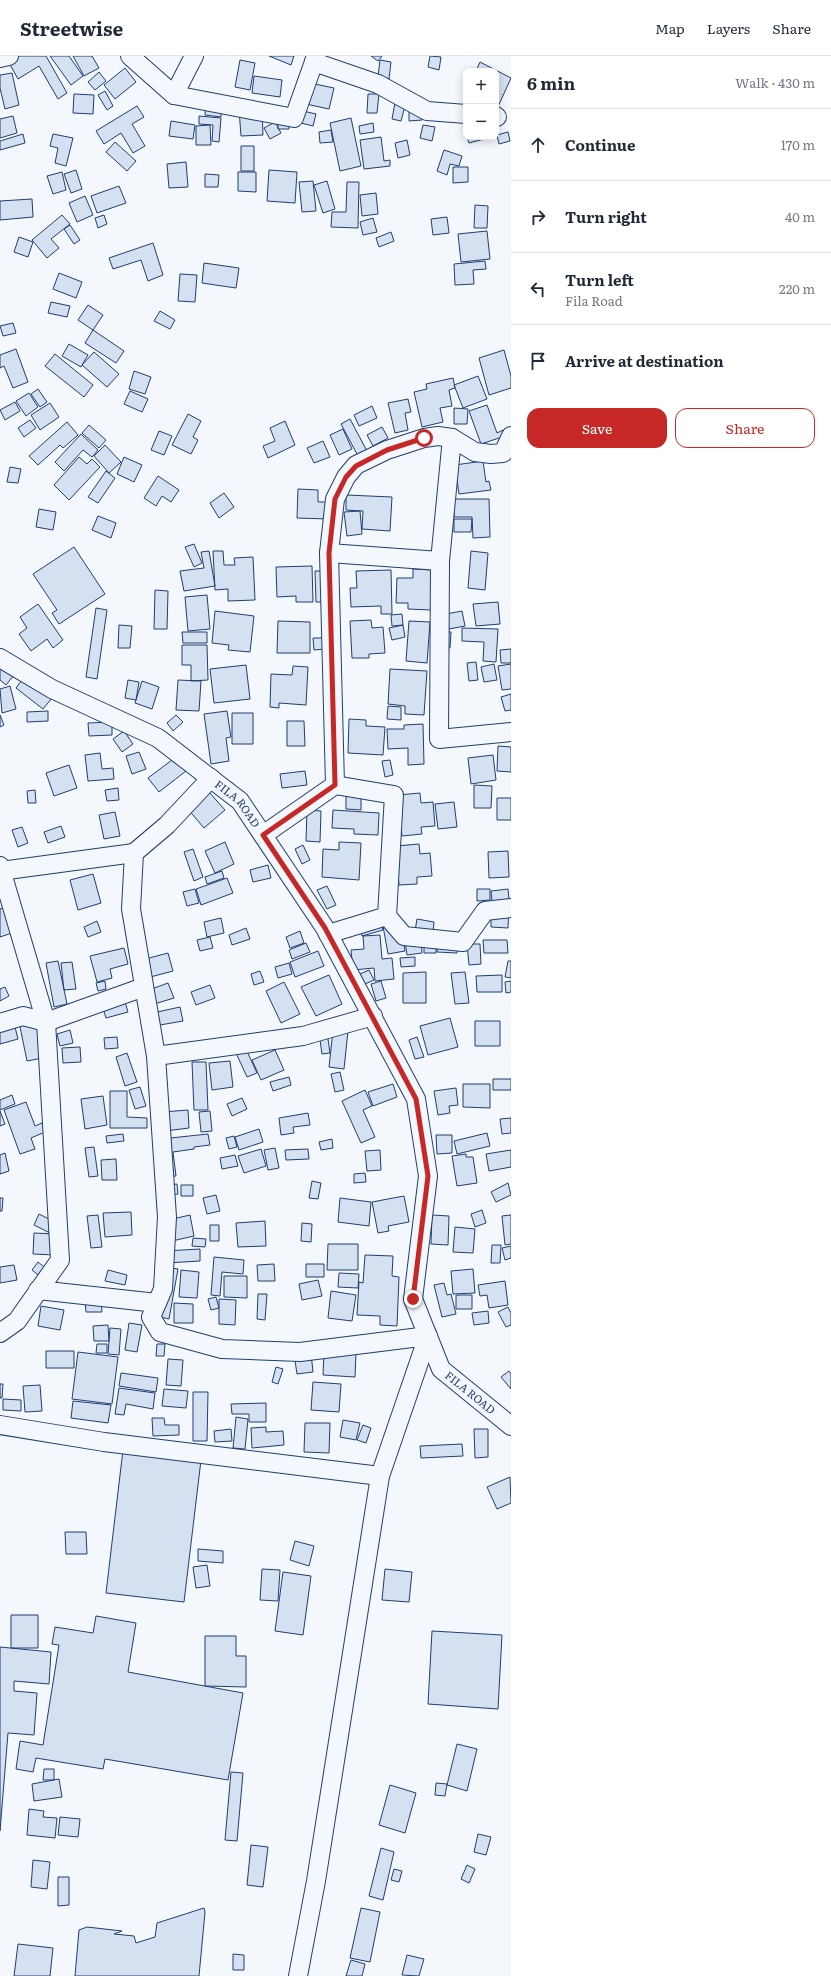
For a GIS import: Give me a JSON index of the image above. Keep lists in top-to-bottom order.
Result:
{
  "streets": {
    "street": ["FILA ROAD"]
  },
  "page": {
    "header": "Streetwise",
    "nav": ["Map", "Layers", "Share"],
    "heading": ["6 min", "Walk · 430 m"],
    "map_buttons": ["+", "−"],
    "list": [
      ["Continue", "170 m"],
      ["Turn right", "40 m"],
      ["Turn left", "Fila Road", "220 m"],
      "Arrive at destination"
    ],
    "buttons": ["Save", "Share"]
  }
}
